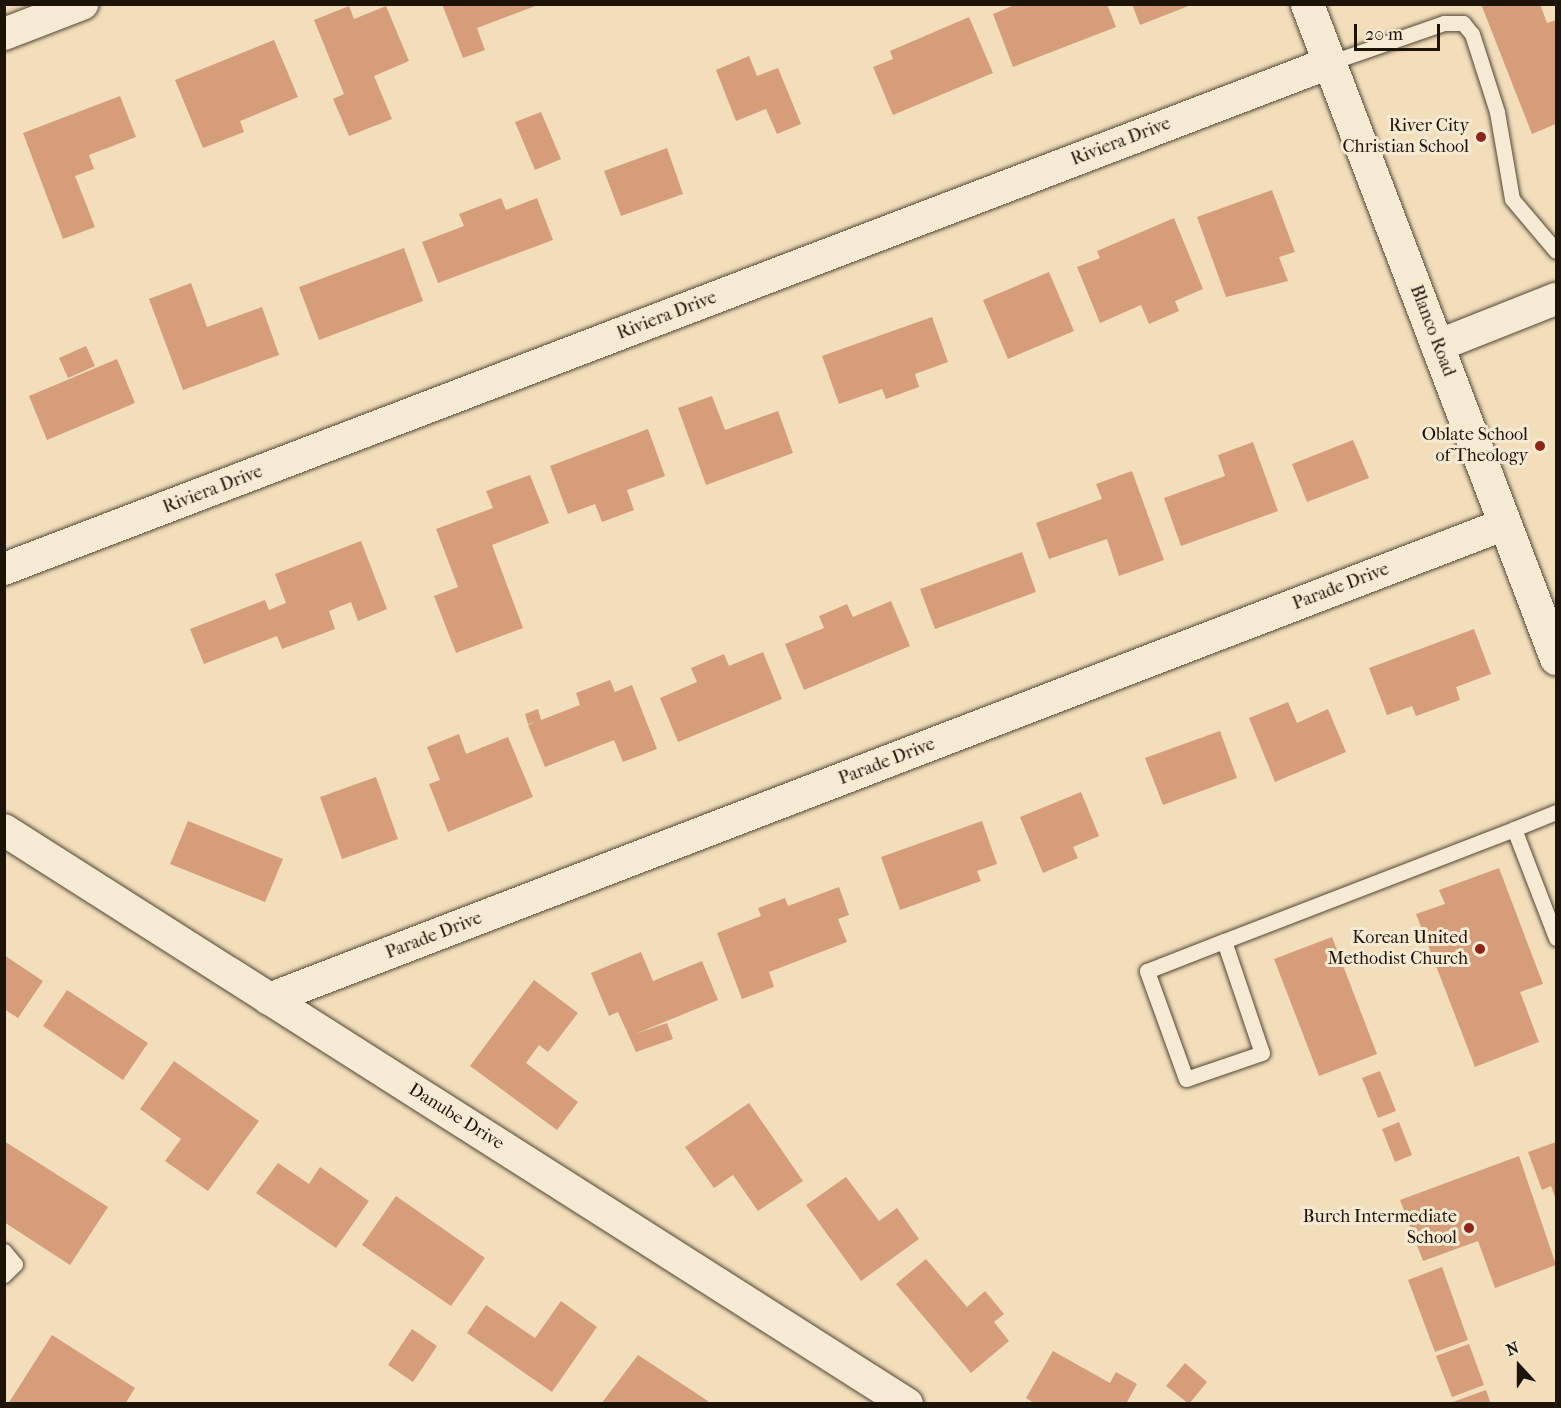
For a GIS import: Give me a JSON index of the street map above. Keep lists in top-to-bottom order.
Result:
{
  "streets": {
    "main road": ["Blanco Road"],
    "street": ["Riviera Drive", "Parade Drive", "Danube Drive"]
  },
  "crossings": [
    ["Riviera Drive", "Blanco Road"],
    ["Blanco Road", "Parade Drive"],
    ["Parade Drive", "Danube Drive"]
  ],
  "places": [
    "River City Christian School",
    "Oblate School of Theology",
    "Korean United Methodist Church",
    "Burch Intermediate School"
  ],
  "scale_bar": "20 m",
  "north": "top"
}
